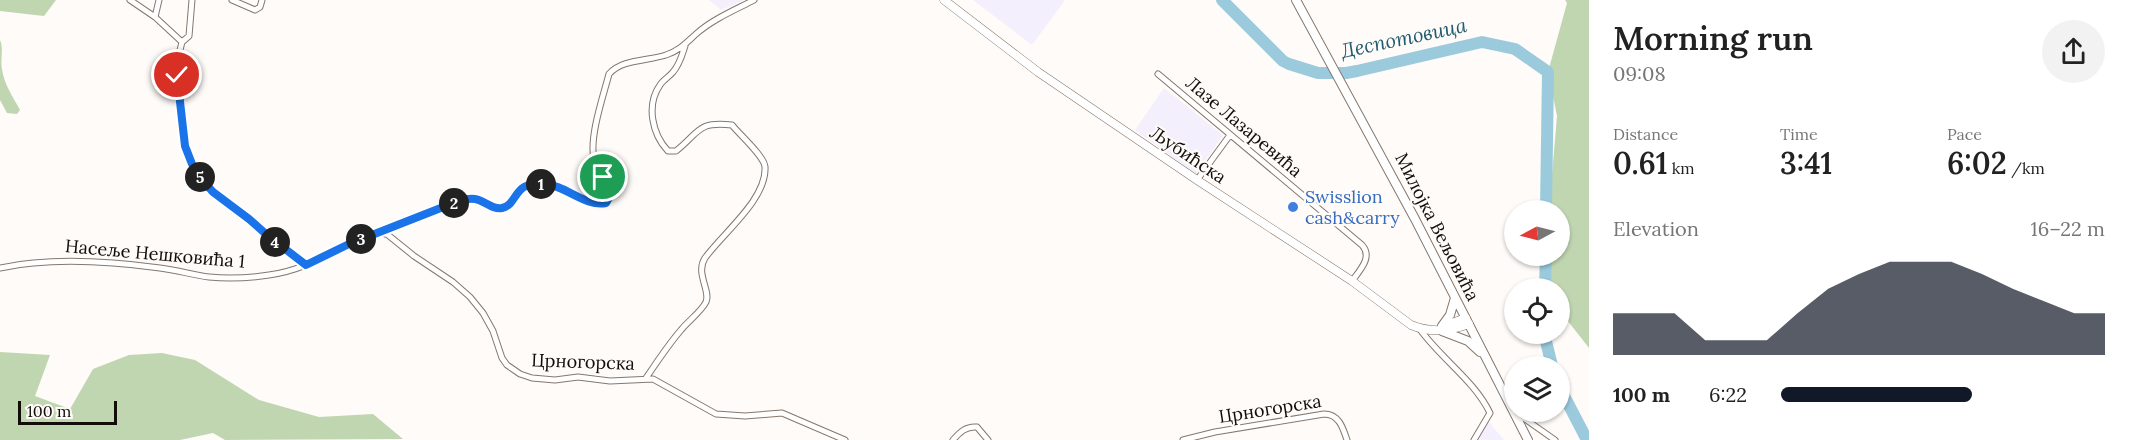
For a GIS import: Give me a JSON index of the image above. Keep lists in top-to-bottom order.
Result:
{
  "streets": {
    "main road": ["Милојка Вељовића"],
    "street": [
      "Лазе Лазаревића",
      "Љубићска",
      "Насеље Нешковића 1",
      "Црногорска"
    ]
  },
  "crossings": [
    ["Лазе Лазаревића", "Љубићска"],
    ["Љубићска", "Милојка Вељовића"]
  ],
  "water": ["Деспотовица"],
  "places": ["Swisslion cash&carry"],
  "scale_bar": "100 m",
  "north": "left",
  "page": {
    "heading": ["Morning run", "09:08"],
    "stats": [
      ["Distance", "0.61 km"],
      ["Time", "3:41"],
      ["Pace", "6:02 /km"]
    ],
    "pins": [
      "5",
      "1",
      "2",
      "3",
      "4"
    ],
    "chart": ["Elevation", "16–22 m"],
    "list": [
      {
        "name": "100 m",
        "note": "6:22"
      }
    ],
    "scale": "100 m"
  }
}
